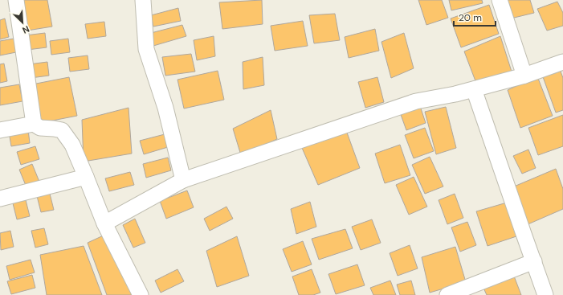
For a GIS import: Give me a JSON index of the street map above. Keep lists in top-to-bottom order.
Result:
{
  "scale_bar": "20 m",
  "north": "bottom right"
}
